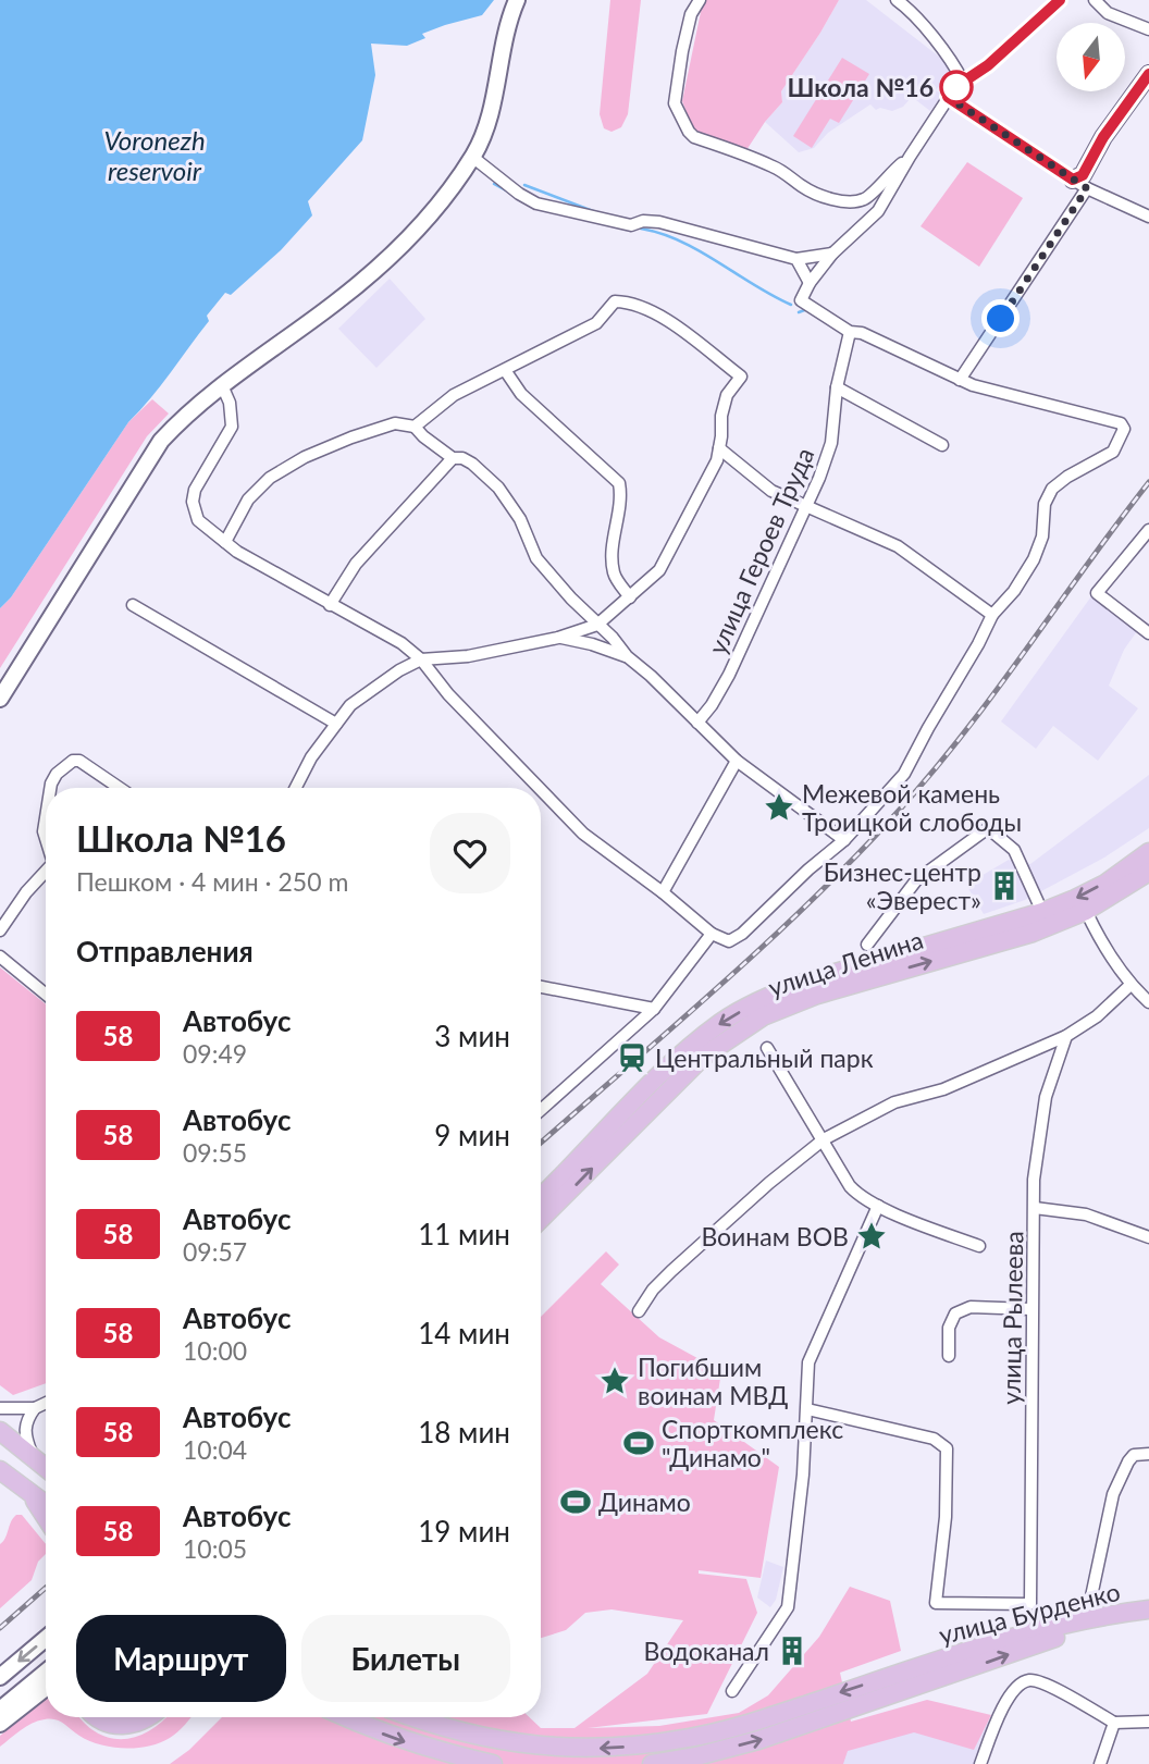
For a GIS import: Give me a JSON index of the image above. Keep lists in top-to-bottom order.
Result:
{
  "streets": {
    "main road": ["улица Ленина", "улица Бурденко"],
    "street": ["улица Героев Труда", "улица Рылеева"]
  },
  "water": ["Voronezh reservoir"],
  "places": {
    "other": ["Школа №16"],
    "place": ["Межевой камень Троицкой слободы", "Воинам ВОВ", "Погибшим воинам МВД"],
    "building": ["Бизнес-центр «Эверест»", "Водоканал"],
    "station": ["Центральный парк"],
    "sports": ["Спорткомплекс \"Динамо\"", "Динамо"]
  },
  "lines": ["bus line 58"],
  "north": "bottom",
  "page": {
    "heading": [
      ["Школа №16", "Пешком · 4 мин · 250 m"],
      "Отправления"
    ],
    "list": [
      {
        "mark": "58",
        "name": "Автобус",
        "note": "09:49",
        "value": "3 мин"
      },
      {
        "mark": "58",
        "name": "Автобус",
        "note": "09:55",
        "value": "9 мин"
      },
      {
        "mark": "58",
        "name": "Автобус",
        "note": "09:57",
        "value": "11 мин"
      },
      {
        "mark": "58",
        "name": "Автобус",
        "note": "10:00",
        "value": "14 мин"
      },
      {
        "mark": "58",
        "name": "Автобус",
        "note": "10:04",
        "value": "18 мин"
      },
      {
        "mark": "58",
        "name": "Автобус",
        "note": "10:05",
        "value": "19 мин"
      }
    ],
    "buttons": ["Маршрут", "Билеты"]
  }
}
